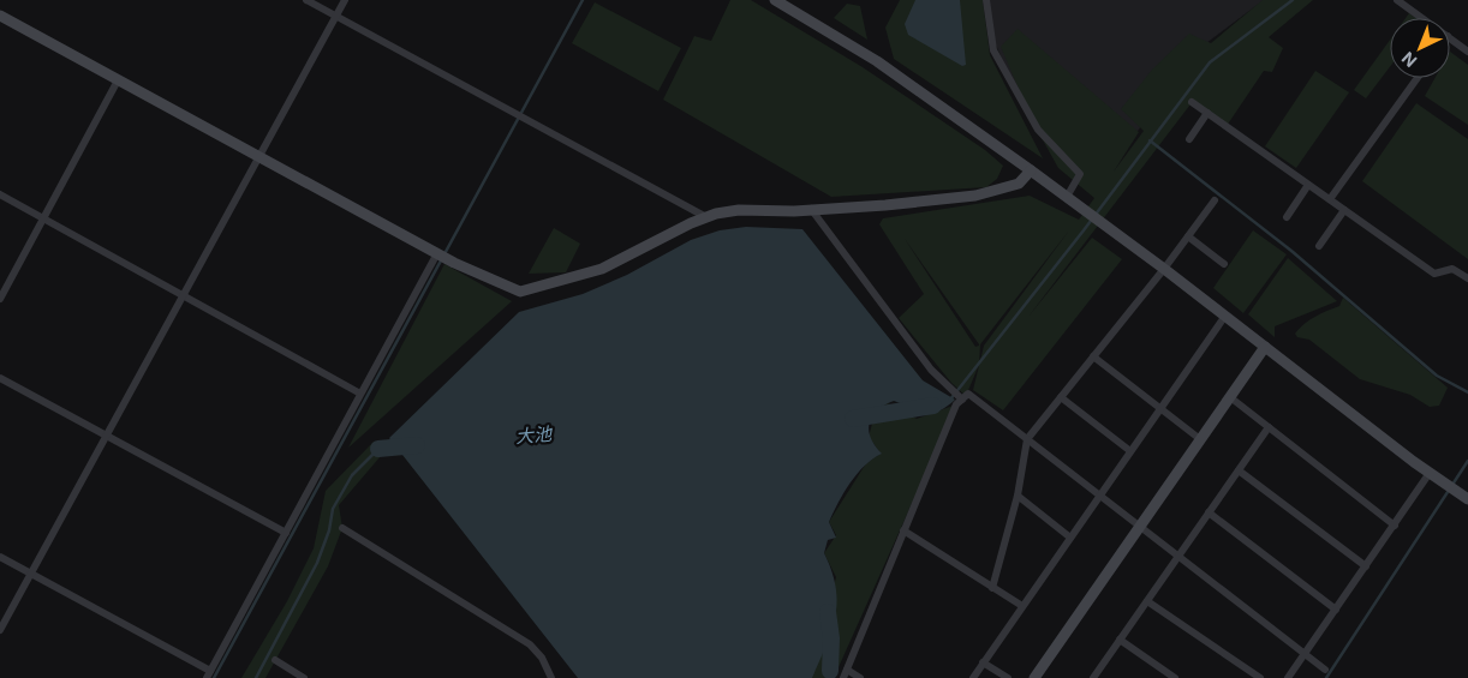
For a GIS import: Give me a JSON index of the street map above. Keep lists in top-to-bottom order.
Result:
{
  "water": ["大池"],
  "north": "bottom left"
}
